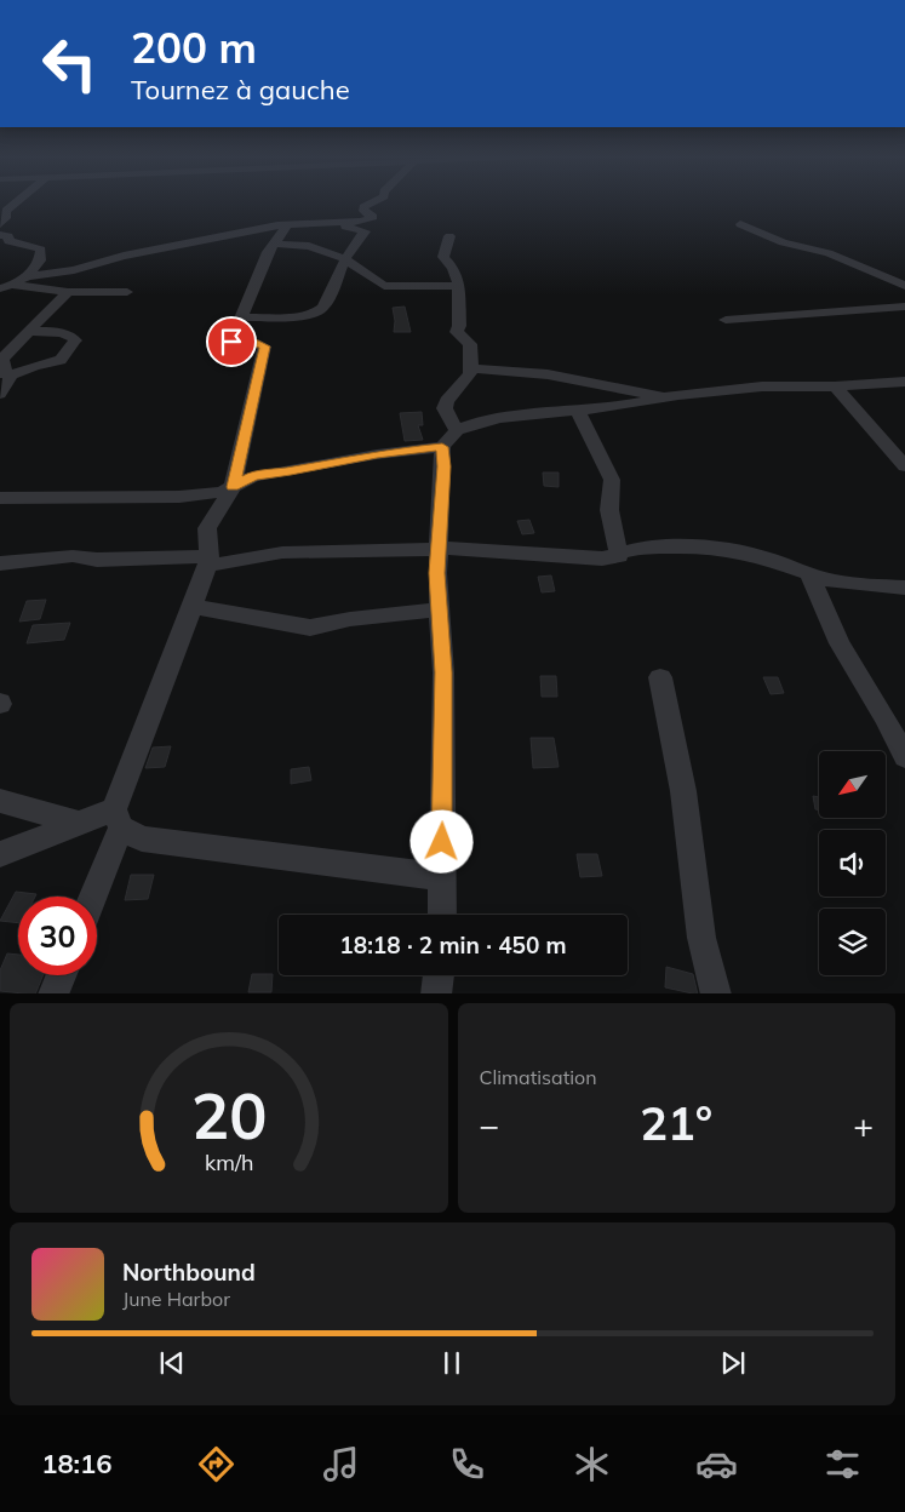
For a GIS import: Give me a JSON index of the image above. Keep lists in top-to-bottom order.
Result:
{
  "north": "bottom left",
  "page": {
    "turn": ["200 m", "Tournez à gauche"],
    "limit": "30",
    "trip": "18:18 · 2 min · 450 m",
    "tile": "Climatisation",
    "heat": ["−", "21°", "+"],
    "song": ["Northbound", "June Harbor"],
    "tabs": "18:16",
    "gauge": ["20", "km/h"]
  }
}
